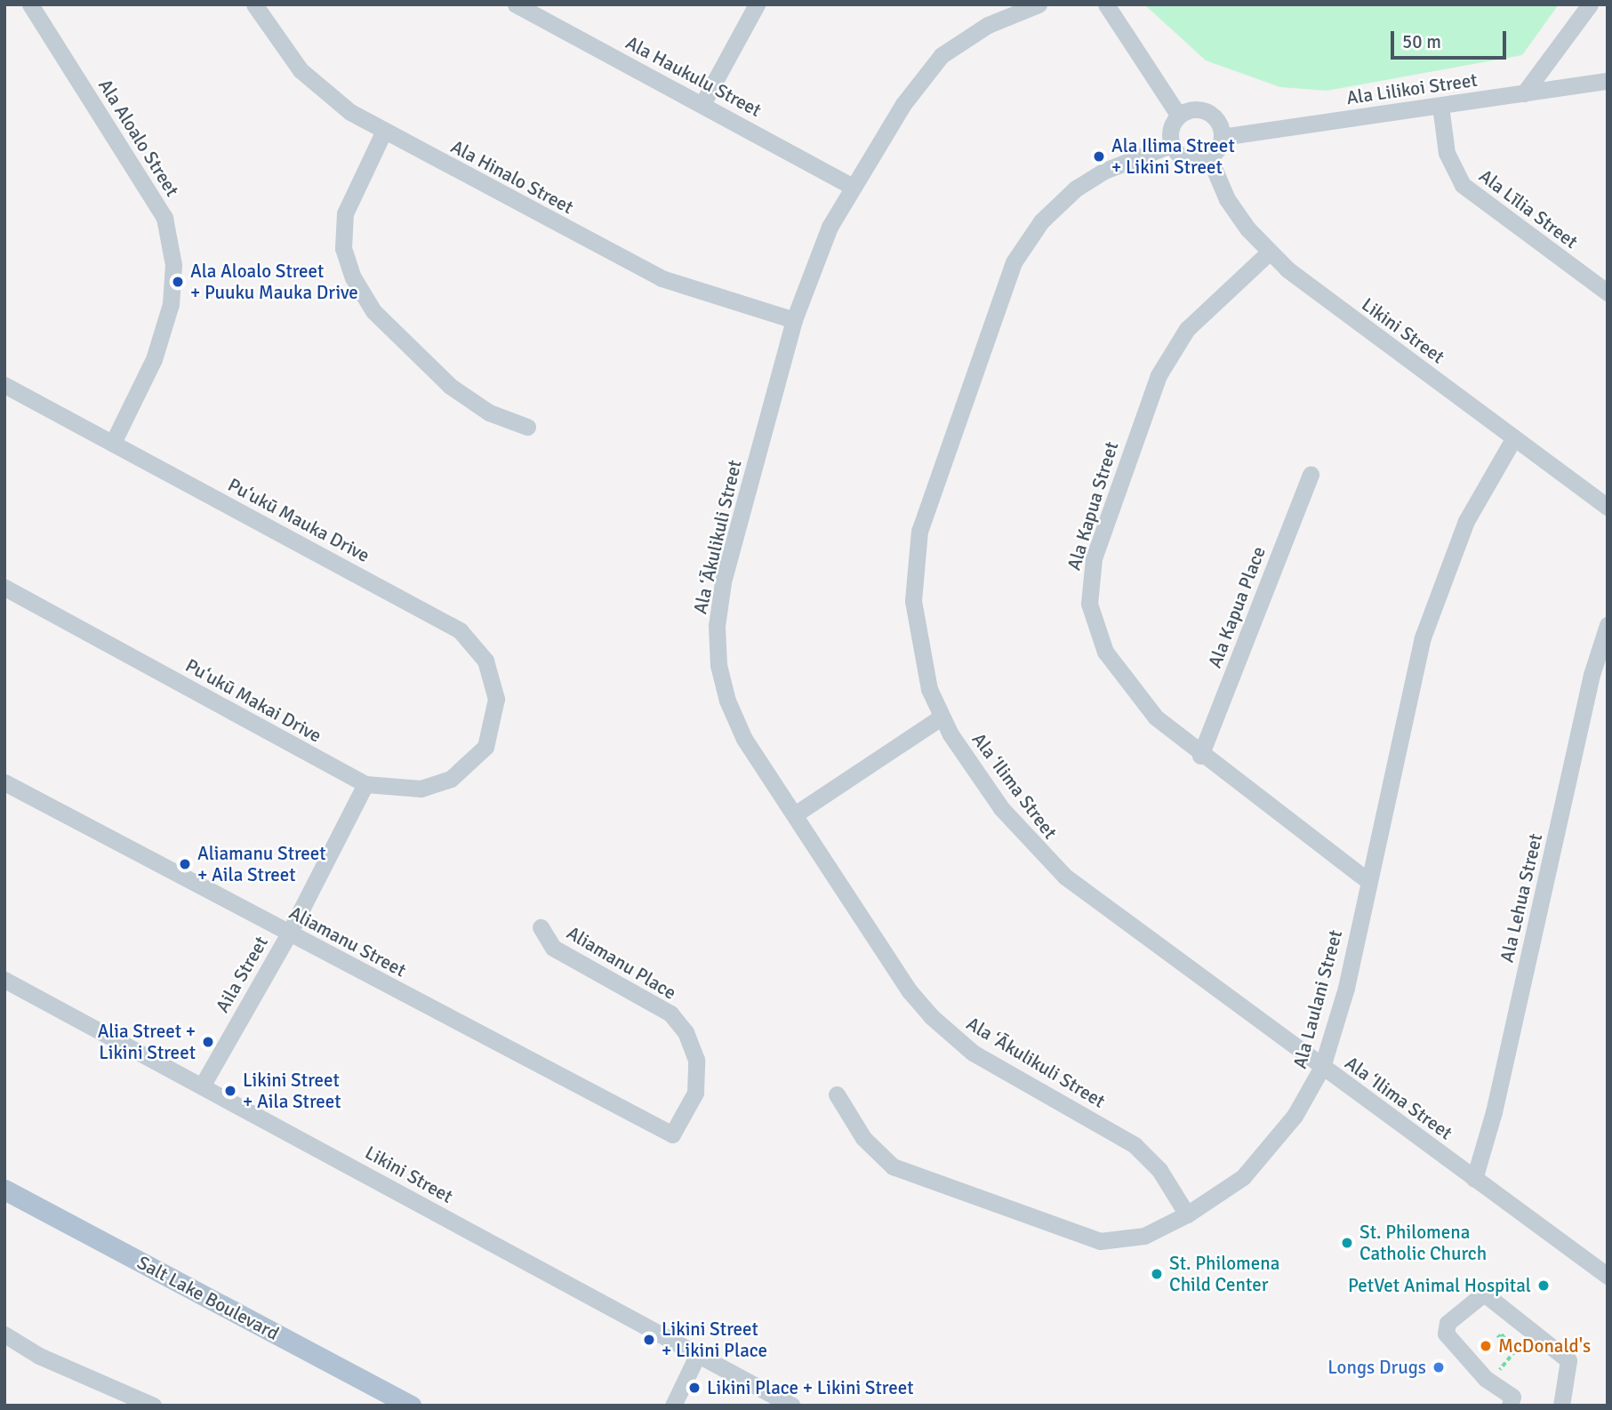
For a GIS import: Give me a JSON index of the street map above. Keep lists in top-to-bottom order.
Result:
{
  "streets": {
    "main road": ["Salt Lake Boulevard"],
    "street": [
      "Ala Haukulu Street",
      "Ala Lilikoi Street",
      "Ala Aloalo Street",
      "Ala Hinalo Street",
      "Ala Līlia Street",
      "Likini Street",
      "Ala Kapua Street",
      "Puʻukū Mauka Drive",
      "Ala ʻĀkulikuli Street",
      "Ala Kapua Place",
      "Puʻukū Makai Drive",
      "Ala ʻIlima Street",
      "Ala Lehua Street",
      "Aliamanu Street",
      "Aliamanu Place",
      "Aila Street",
      "Ala Laulani Street"
    ]
  },
  "crossings": [
    ["Ala Haukulu Street", "Ala ʻĀkulikuli Street"],
    ["Ala Lilikoi Street", "Ala Līlia Street"],
    ["Ala Lilikoi Street", "Likini Street"],
    ["Ala Lilikoi Street", "Ala ʻIlima Street"],
    ["Ala Aloalo Street", "Puʻukū Mauka Drive"],
    ["Ala Hinalo Street", "Ala ʻĀkulikuli Street"],
    ["Likini Street", "Ala Kapua Street"],
    ["Likini Street", "Ala ʻIlima Street"],
    ["Likini Street", "Aila Street"],
    ["Likini Street", "Ala Laulani Street"],
    ["Ala Kapua Street", "Ala Kapua Place"],
    ["Ala Kapua Street", "Ala Laulani Street"],
    ["Puʻukū Mauka Drive", "Puʻukū Makai Drive"],
    ["Ala ʻĀkulikuli Street", "Ala Laulani Street"],
    ["Puʻukū Makai Drive", "Aila Street"],
    ["Ala ʻIlima Street", "Ala Lehua Street"],
    ["Ala ʻIlima Street", "Ala Laulani Street"],
    ["Aliamanu Street", "Aliamanu Place"],
    ["Aliamanu Street", "Aila Street"]
  ],
  "places": [
    "Ala Ilima Street + Likini Street",
    "Ala Aloalo Street + Puuku Mauka Drive",
    "Aliamanu Street + Aila Street",
    "Alia Street + Likini Street",
    "Likini Street + Aila Street",
    "St. Philomena Catholic Church",
    "St. Philomena Child Center",
    "PetVet Animal Hospital",
    "Likini Street + Likini Place",
    "McDonald's",
    "Longs Drugs",
    "Likini Place + Likini Street"
  ],
  "scale_bar": "50 m"
}
